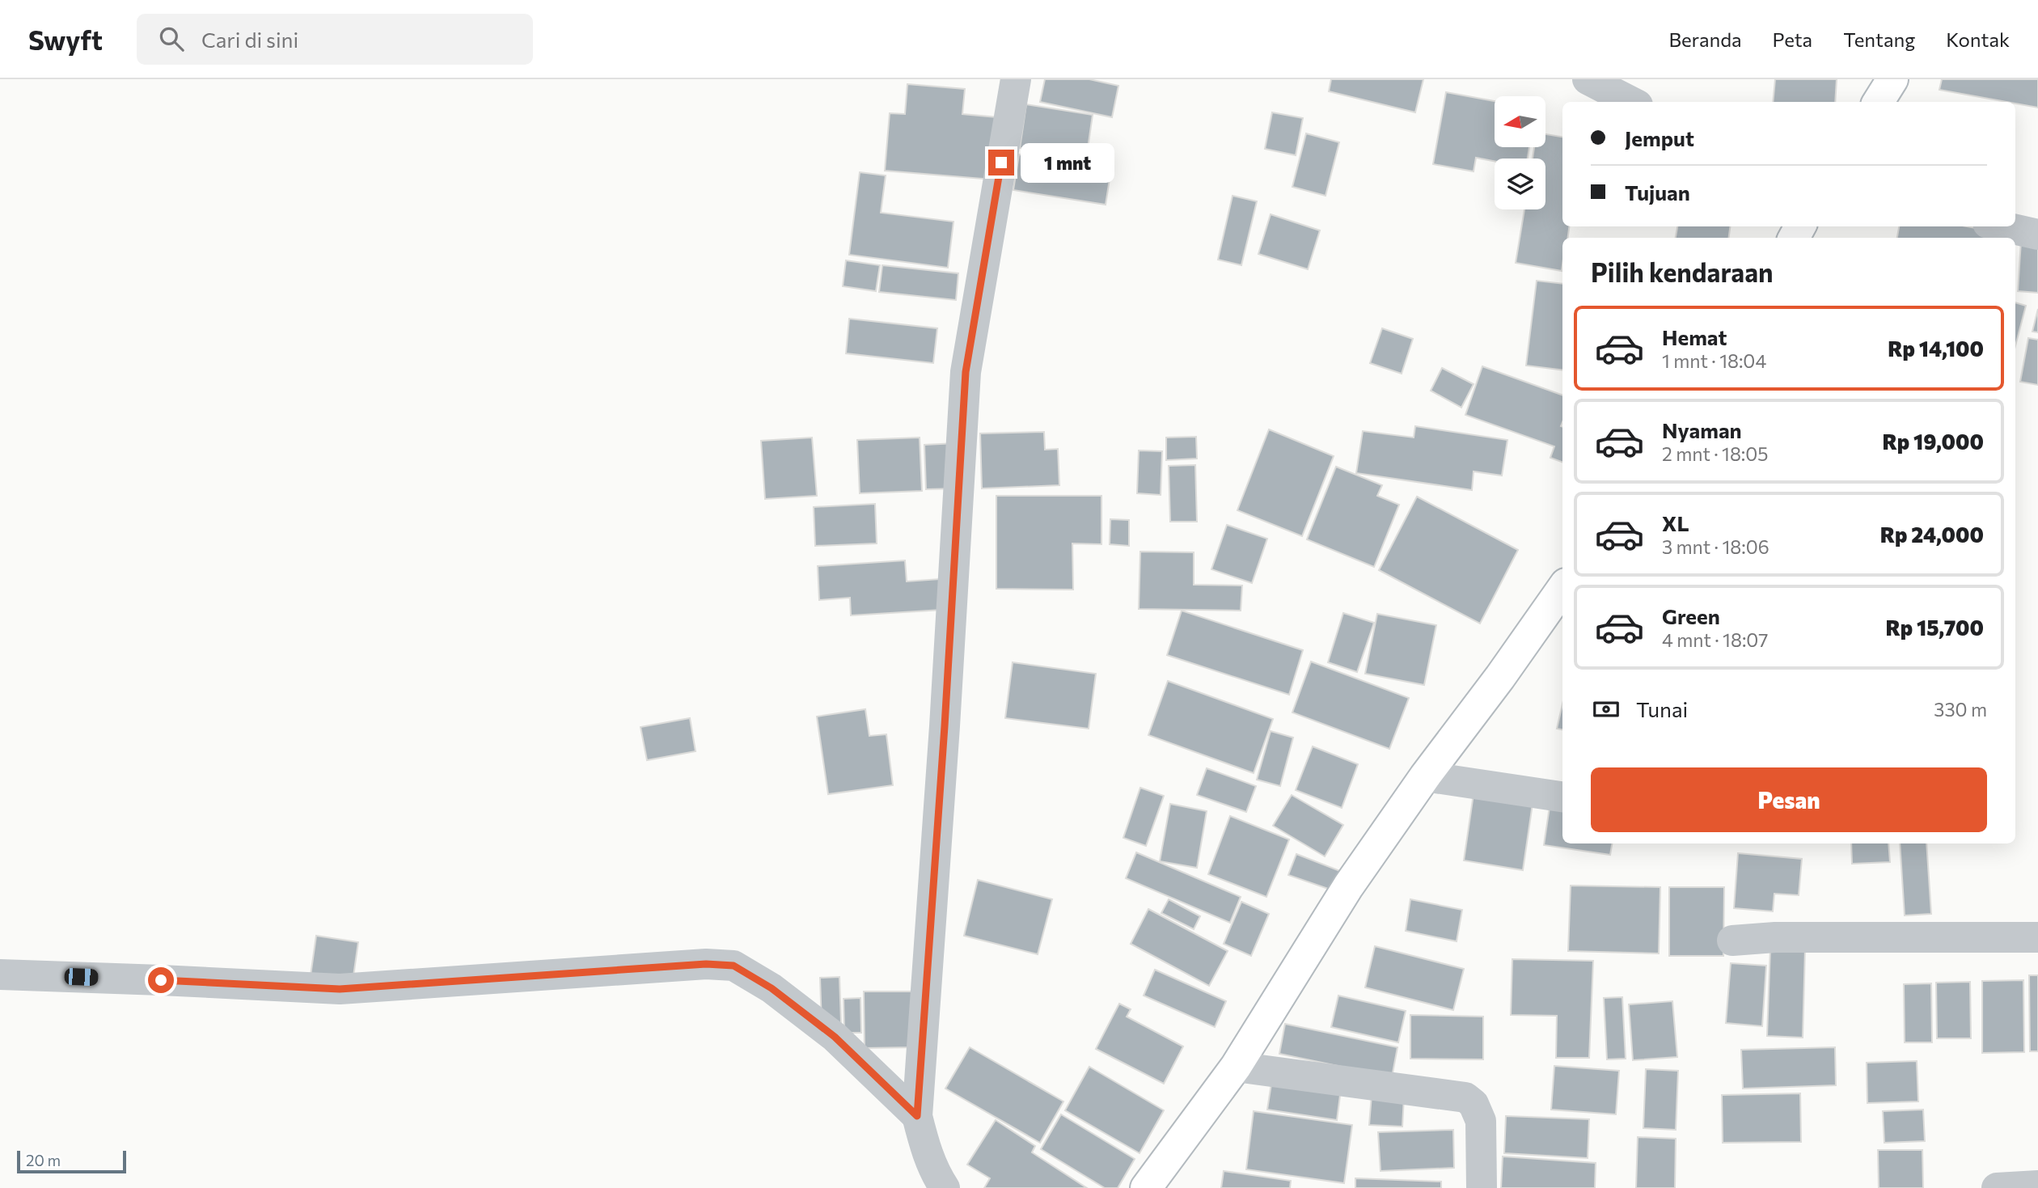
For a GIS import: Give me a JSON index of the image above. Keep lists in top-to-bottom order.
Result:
{
  "scale_bar": "20 m",
  "north": "left",
  "page": {
    "header": "Swyft",
    "search": "Cari di sini",
    "nav": [
      "Beranda",
      "Peta",
      "Tentang",
      "Kontak"
    ],
    "banner": ["Jemput", "Tujuan"],
    "bubble": "1 mnt",
    "heading": "Pilih kendaraan",
    "list": [
      {
        "name": "Hemat",
        "note": "1 mnt · 18:04",
        "value": "Rp 14,100"
      },
      {
        "name": "Nyaman",
        "note": "2 mnt · 18:05",
        "value": "Rp 19,000"
      },
      {
        "name": "XL",
        "note": "3 mnt · 18:06",
        "value": "Rp 24,000"
      },
      {
        "name": "Green",
        "note": "4 mnt · 18:07",
        "value": "Rp 15,700"
      }
    ],
    "pay": ["Tunai", "330 m"],
    "buttons": "Pesan",
    "scale": "20 m"
  }
}
